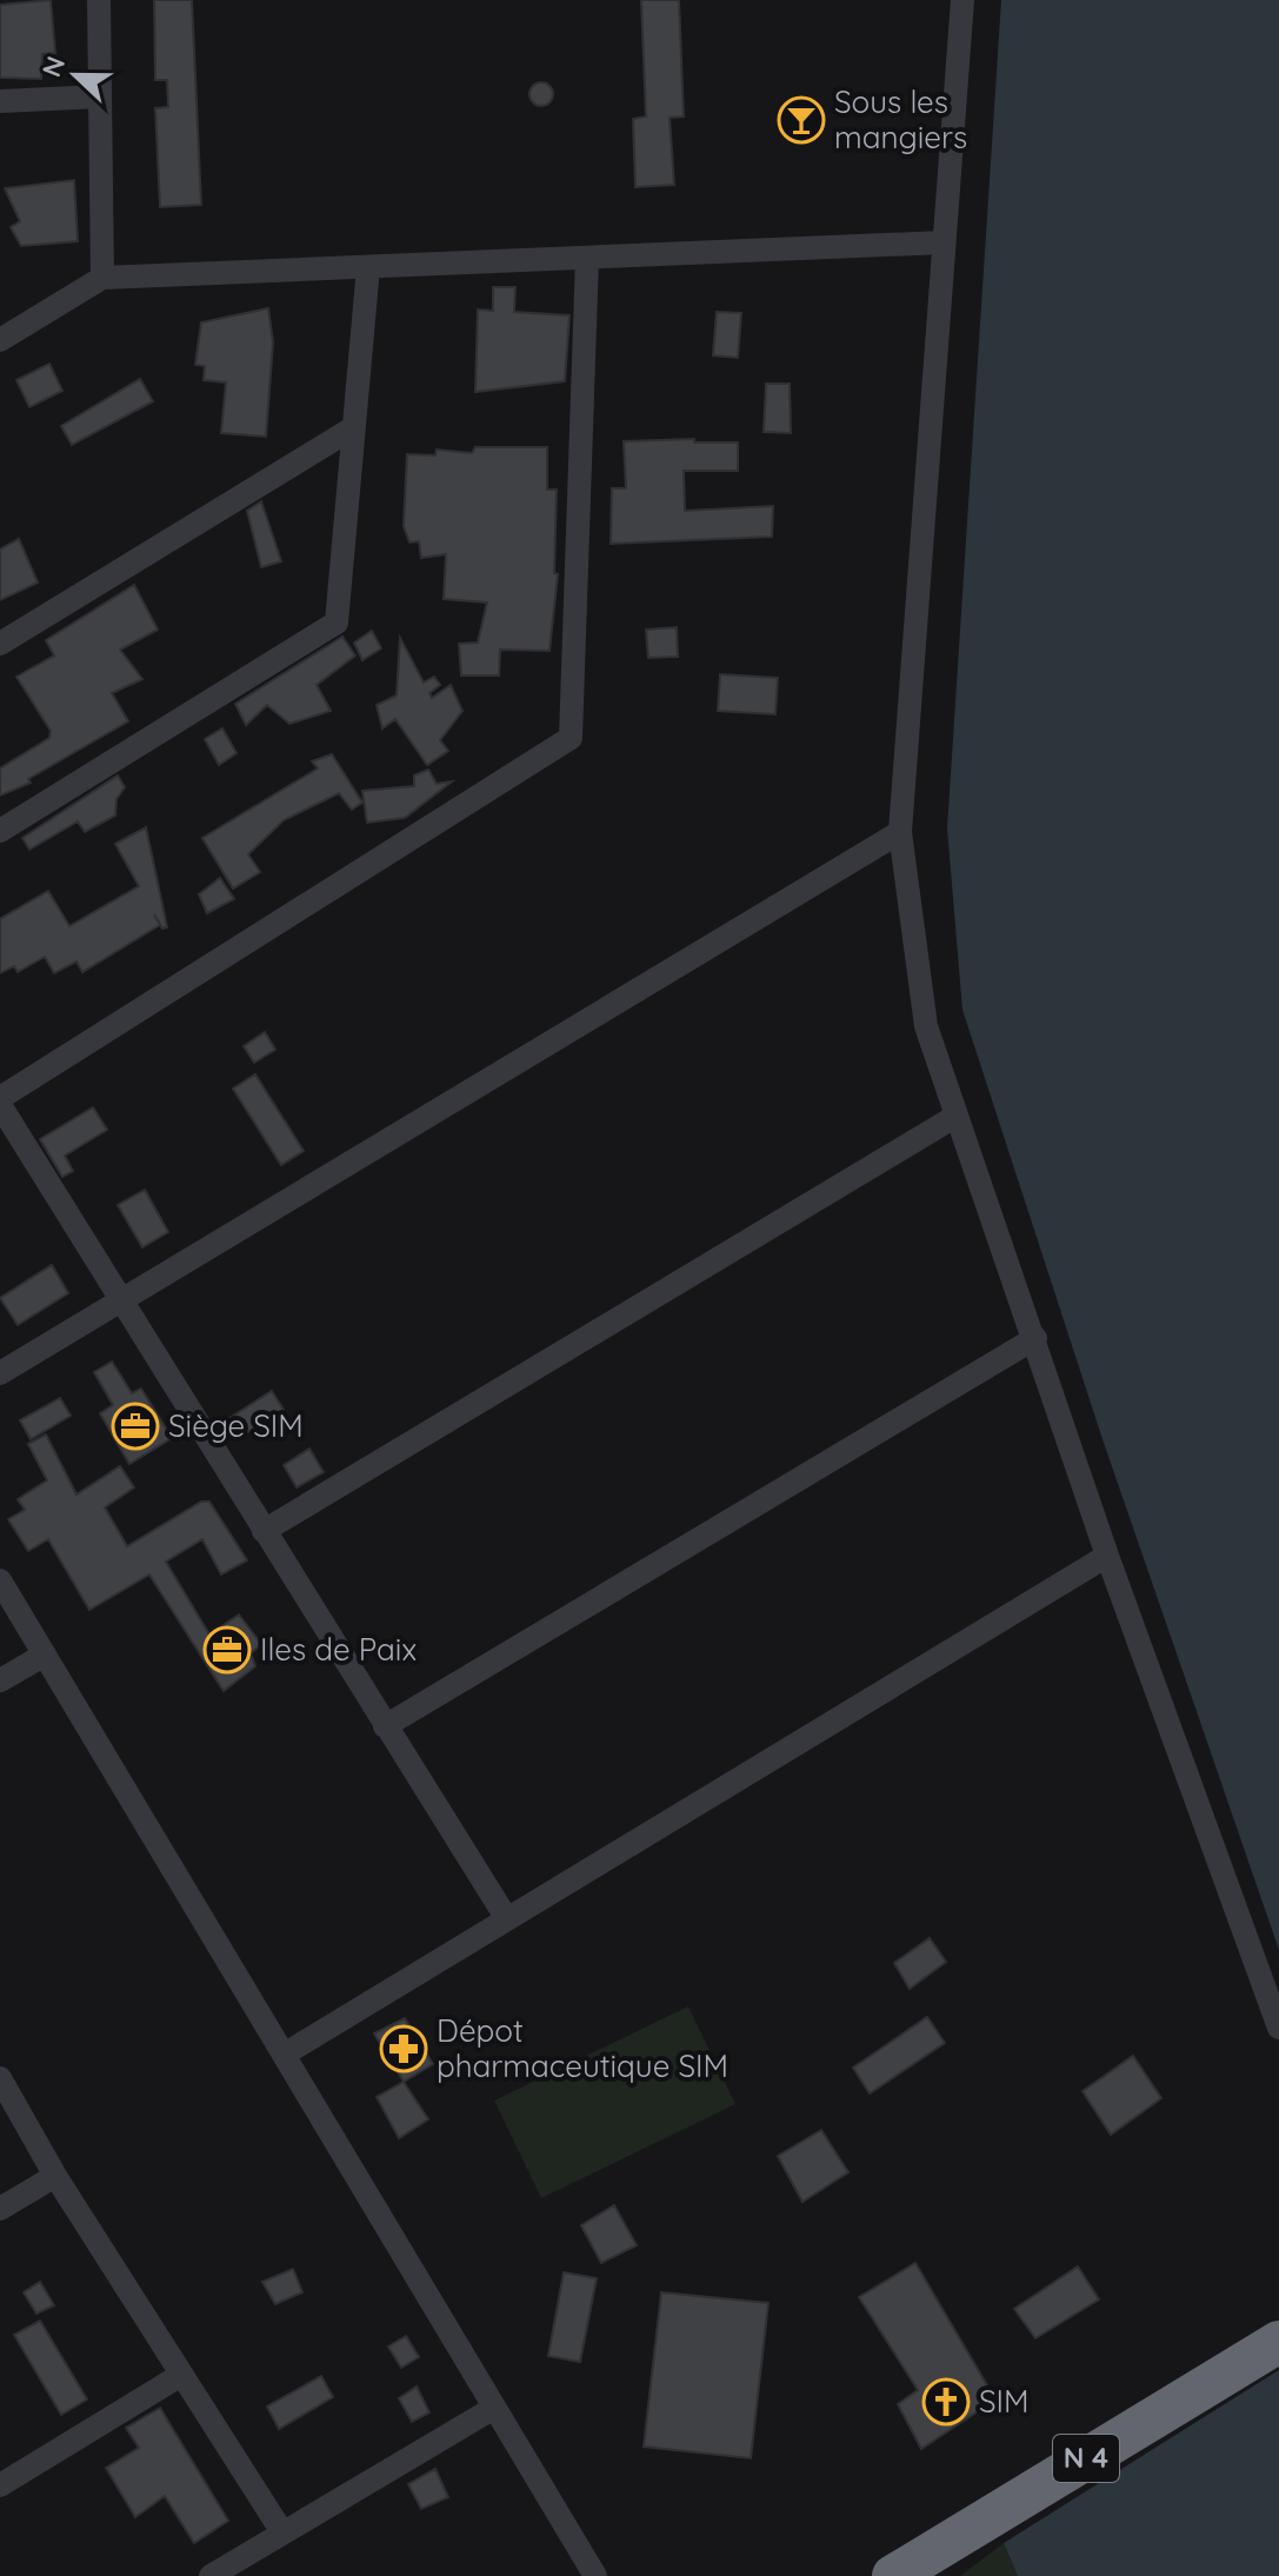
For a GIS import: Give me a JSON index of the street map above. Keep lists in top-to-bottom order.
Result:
{
  "streets": {
    "highway": ["N 4"]
  },
  "places": {
    "bar": ["Sous les mangiers"],
    "office": ["Siège SIM", "Iles de Paix"],
    "pharmacy": ["Dépot pharmaceutique SIM"],
    "church": ["SIM"]
  },
  "north": "left"
}
